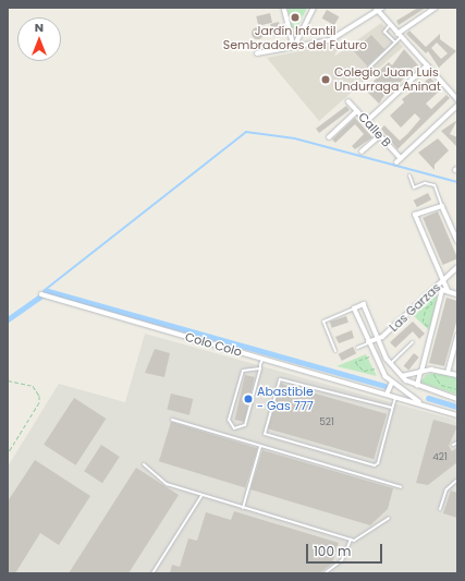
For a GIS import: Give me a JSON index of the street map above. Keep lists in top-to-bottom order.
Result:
{
  "streets": {
    "street": ["Calle B", "Las Garzas", "Colo Colo"]
  },
  "crossings": [
    ["Las Garzas", "Colo Colo"]
  ],
  "places": ["Jardín Infantil Sembradores del Futuro", "Colegio Juan Luis Undurraga Aninat", "Abastible - Gas 777"],
  "house_numbers": ["521", "421"],
  "scale_bar": "100 m",
  "north": "top"
}
